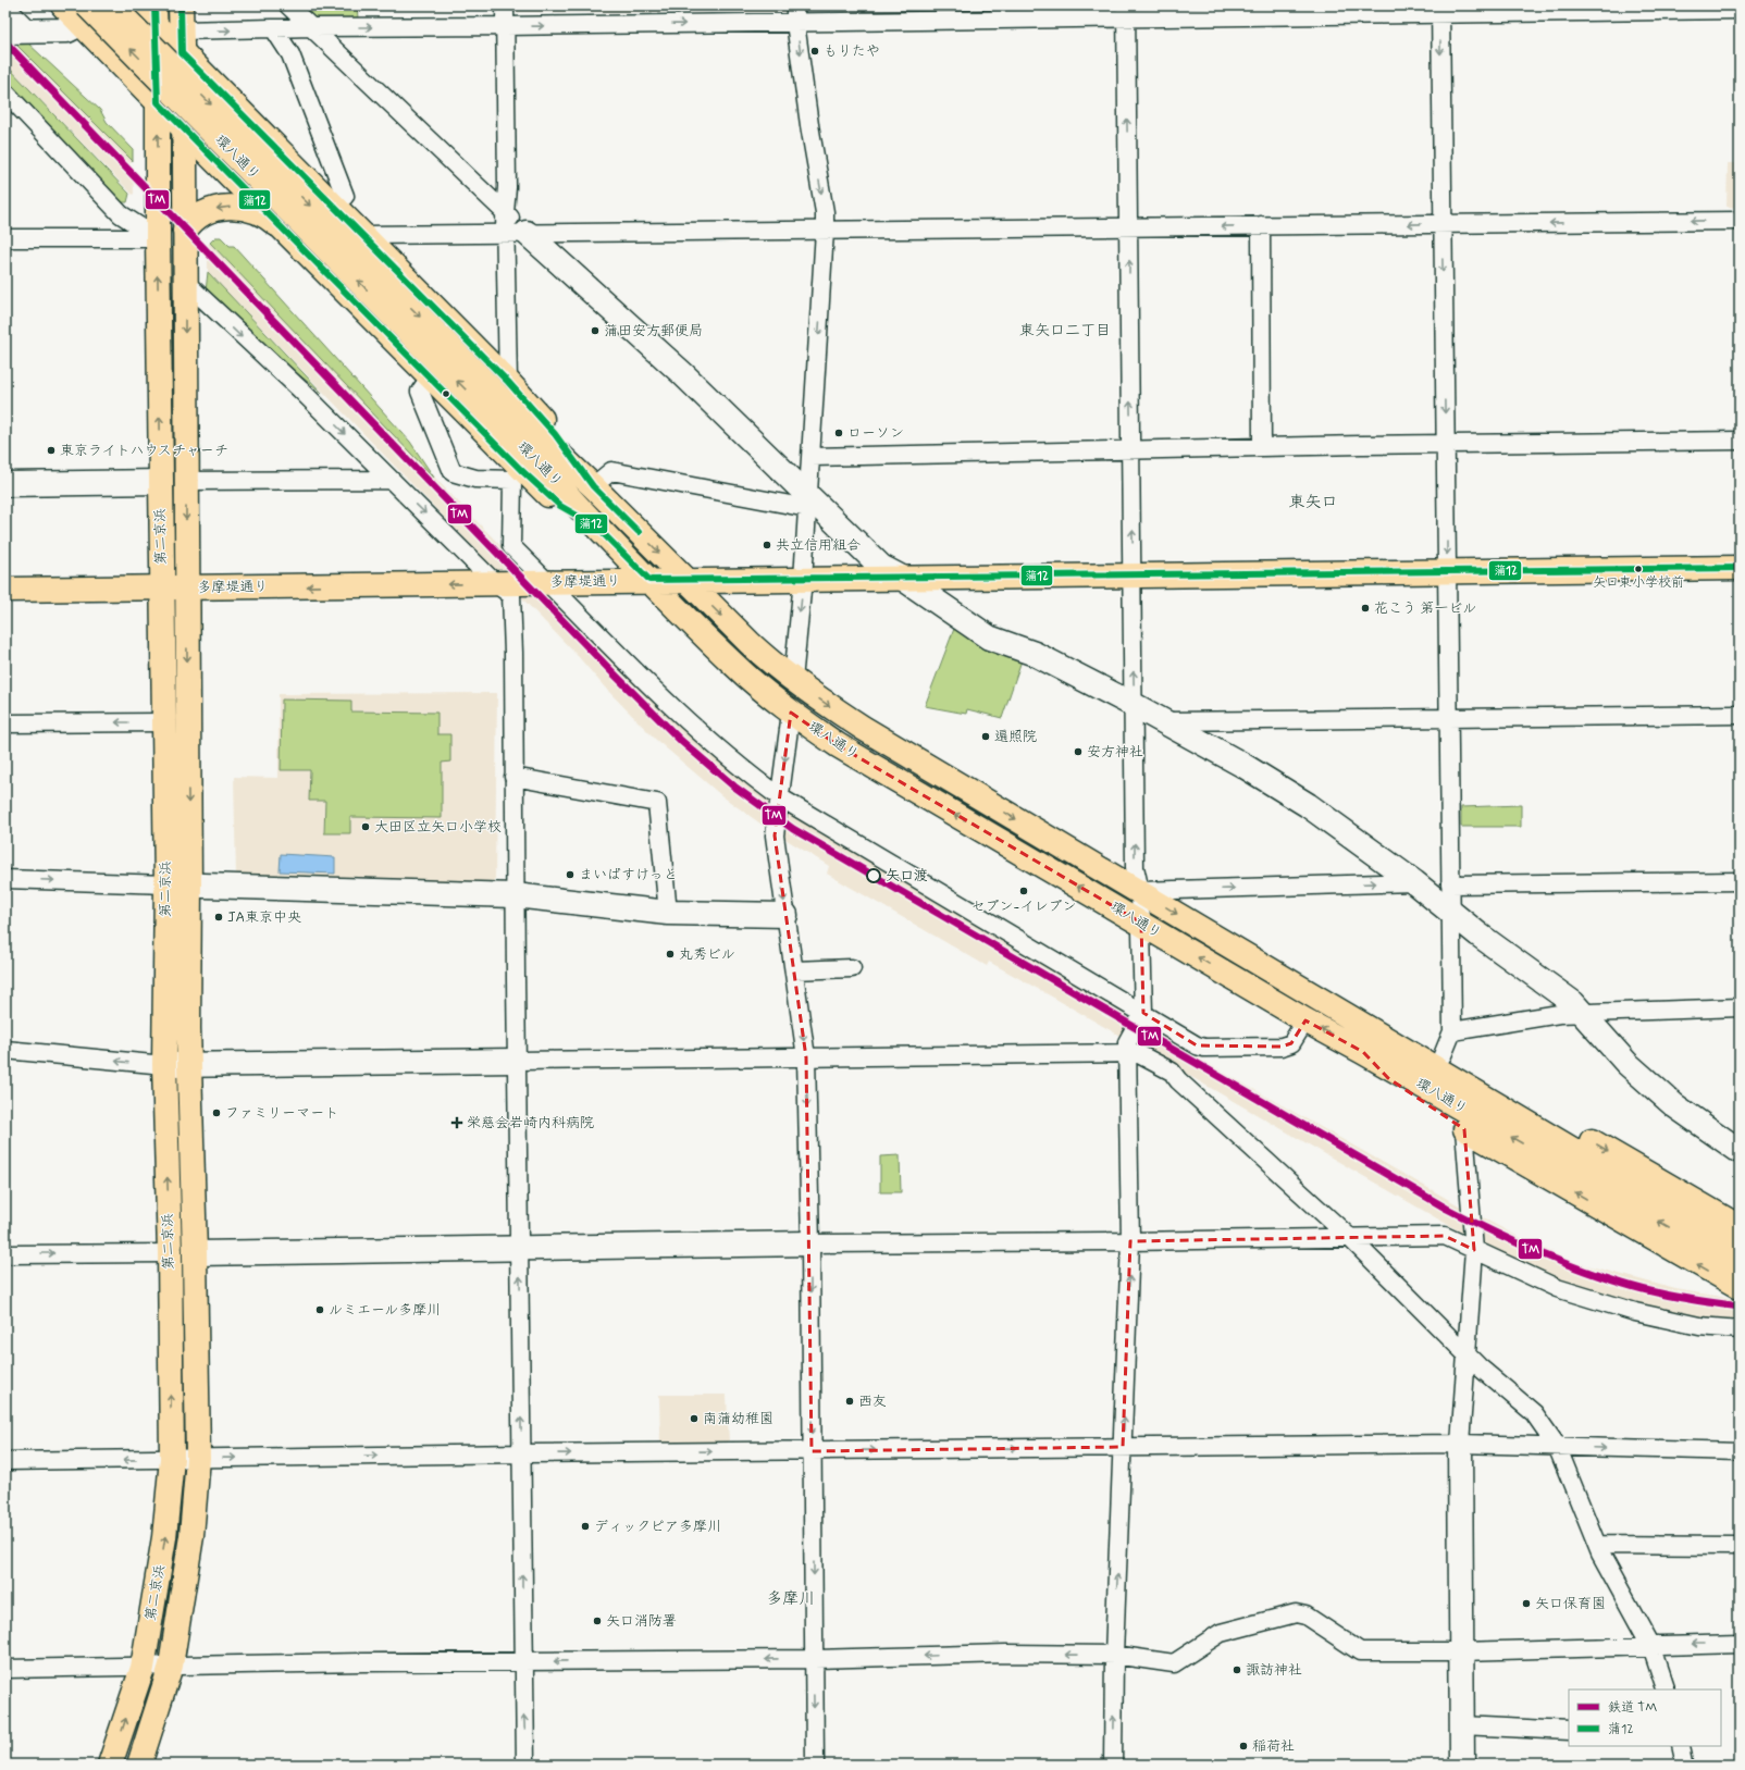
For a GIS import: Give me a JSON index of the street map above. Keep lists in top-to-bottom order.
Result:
{
  "streets": {
    "main road": ["環八通り", "第二京浜", "多摩堤通り"]
  },
  "crossings": [
    ["環八通り", "多摩堤通り"],
    ["第二京浜", "多摩堤通り"]
  ],
  "districts": ["東矢口二丁目", "東矢口", "多摩川"],
  "places": {
    "other": [
      "もりたや",
      "蒲田安方郵便局",
      "ローソン",
      "東京ライトハウスチャーチ",
      "共立信用組合",
      "矢口東小学校前",
      "花こう 第一ビル",
      "遍照院",
      "安方神社",
      "大田区立矢口小学校",
      "まいばすけっと",
      "矢口渡",
      "セブン-イレブン",
      "JA東京中央",
      "丸秀ビル",
      "ファミリーマート",
      "ルミエール多摩川",
      "西友",
      "南蒲幼稚園",
      "ディックピア多摩川",
      "矢口保育園",
      "矢口消防署",
      "諏訪神社",
      "稲荷社"
    ],
    "health": ["栄慈会岩崎内科病院"]
  },
  "lines": ["transit line 蒲12", "rail line TM"],
  "legend": ["鉄道 TM", "蒲12"]
}
